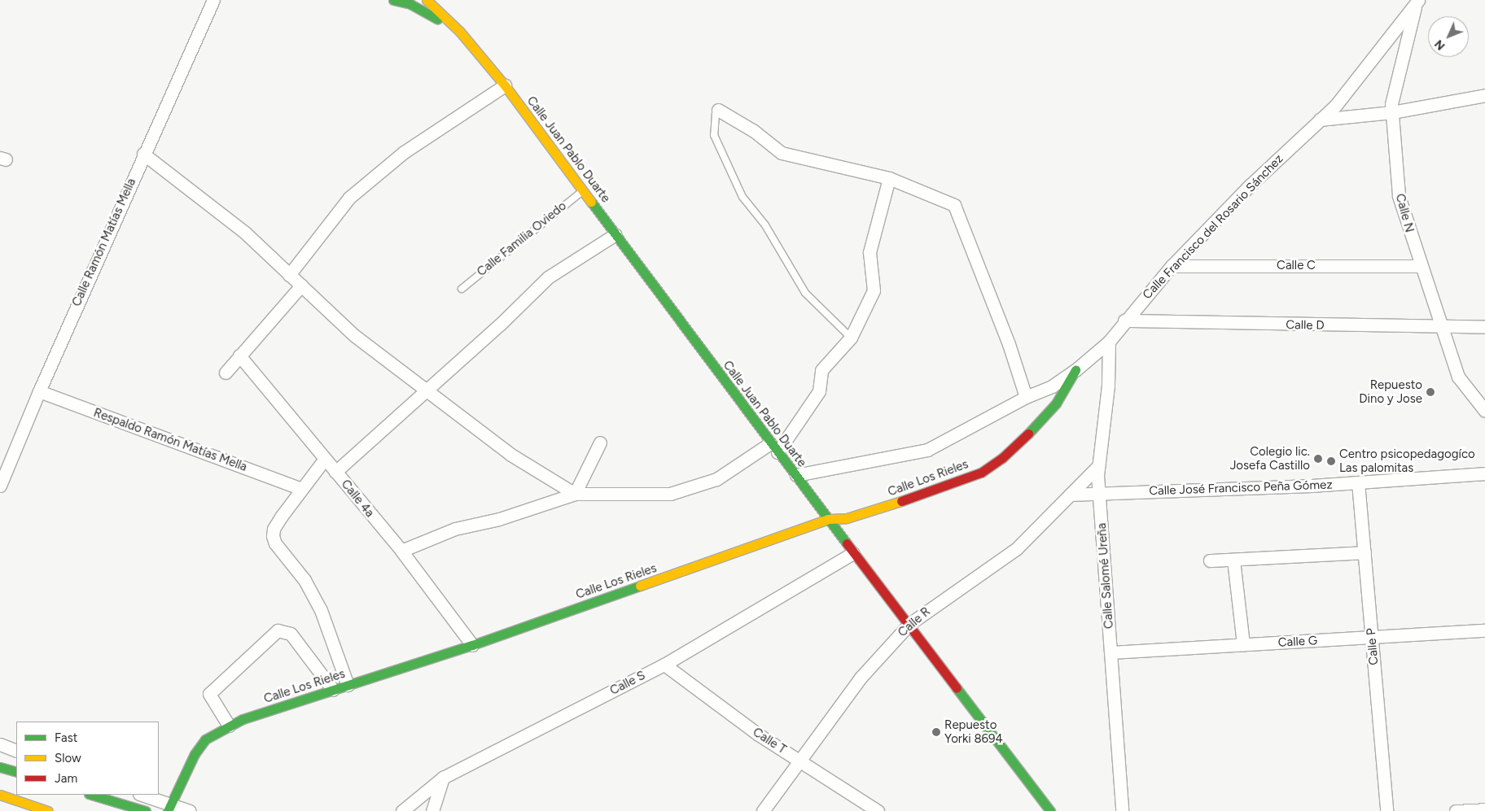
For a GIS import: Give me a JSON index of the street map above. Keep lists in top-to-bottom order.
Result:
{
  "streets": {
    "main road": ["Calle Juan Pablo Duarte", "Calle Los Rieles"],
    "street": [
      "Calle N",
      "Calle Francisco del Rosario Sánchez",
      "Calle Ramón Matías Mella",
      "Calle C",
      "Calle D",
      "Respaldo Ramón Matías Mella",
      "Calle José Francisco Peña Gómez",
      "Calle 4a",
      "Calle Salomé Ureña",
      "Calle R",
      "Calle G",
      "Calle P",
      "Calle S",
      "Calle T"
    ],
    "lane": ["Calle Familia Oviedo"]
  },
  "crossings": [
    ["Calle Juan Pablo Duarte", "Calle Francisco del Rosario Sánchez"],
    ["Calle Juan Pablo Duarte", "Calle Familia Oviedo"],
    ["Calle Juan Pablo Duarte", "Calle Los Rieles"],
    ["Calle Juan Pablo Duarte", "Calle R"],
    ["Calle Juan Pablo Duarte", "Calle S"],
    ["Calle N", "Calle Francisco del Rosario Sánchez"],
    ["Calle N", "Calle C"],
    ["Calle N", "Calle D"],
    ["Calle Francisco del Rosario Sánchez", "Calle C"],
    ["Calle Francisco del Rosario Sánchez", "Calle D"],
    ["Calle Francisco del Rosario Sánchez", "Calle Los Rieles"],
    ["Calle Francisco del Rosario Sánchez", "Calle Salomé Ureña"],
    ["Calle Ramón Matías Mella", "Respaldo Ramón Matías Mella"],
    ["Calle Los Rieles", "Calle 4a"],
    ["Calle José Francisco Peña Gómez", "Calle Salomé Ureña"],
    ["Calle José Francisco Peña Gómez", "Calle R"],
    ["Calle José Francisco Peña Gómez", "Calle P"],
    ["Calle Salomé Ureña", "Calle R"],
    ["Calle Salomé Ureña", "Calle G"],
    ["Calle R", "Calle T"],
    ["Calle G", "Calle P"],
    ["Calle S", "Calle T"]
  ],
  "places": [
    "Repuesto Dino y Jose",
    "Colegio lic. Josefa Castillo",
    "Centro psicopedagogíco Las palomitas",
    "Repuesto Yorki 8694"
  ],
  "legend": ["Fast", "Slow", "Jam"],
  "north": "bottom left"
}
